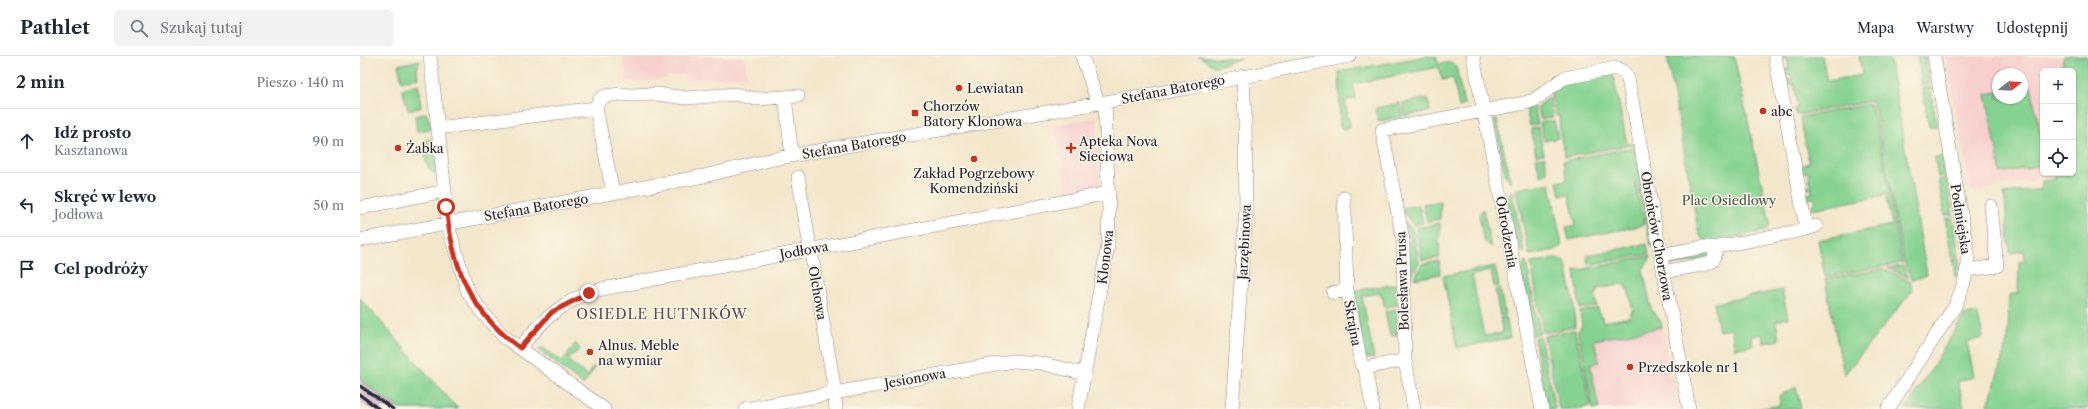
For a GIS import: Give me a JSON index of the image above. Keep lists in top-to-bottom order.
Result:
{
  "streets": {
    "street": [
      "Stefana Batorego",
      "Podmiejska",
      "Odrodzenia",
      "Obrońców Chorzowa",
      "Jarzębinowa",
      "Jodłowa",
      "Klonowa",
      "Bolesława Prusa",
      "Olchowa",
      "Skrajna",
      "Jesionowa"
    ]
  },
  "crossings": [
    ["Stefana Batorego", "Jarzębinowa"],
    ["Stefana Batorego", "Klonowa"],
    ["Odrodzenia", "Obrońców Chorzowa"],
    ["Odrodzenia", "Bolesława Prusa"],
    ["Obrońców Chorzowa", "Bolesława Prusa"],
    ["Jodłowa", "Klonowa"],
    ["Jodłowa", "Olchowa"],
    ["Klonowa", "Jesionowa"],
    ["Olchowa", "Jesionowa"]
  ],
  "districts": ["OSIEDLE HUTNIKÓW"],
  "parks": ["Plac Osiedlowy"],
  "places": {
    "other": [
      "Lewiatan",
      "abc",
      "Żabka",
      "Zakład Pogrzebowy Komendziński",
      "Alnus. Meble na wymiar",
      "Przedszkole nr 1"
    ],
    "transit": ["Chorzów Batory Klonowa"],
    "health": ["Apteka Nova Sieciowa"]
  },
  "north": "right",
  "page": {
    "header": "Pathlet",
    "search": "Szukaj tutaj",
    "nav": ["Mapa", "Warstwy", "Udostępnij"],
    "heading": ["2 min", "Pieszo · 140 m"],
    "map_buttons": ["+", "−"],
    "list": [
      ["Idź prosto", "Kasztanowa", "90 m"],
      ["Skręć w lewo", "Jodłowa", "50 m"],
      "Cel podróży"
    ]
  }
}
